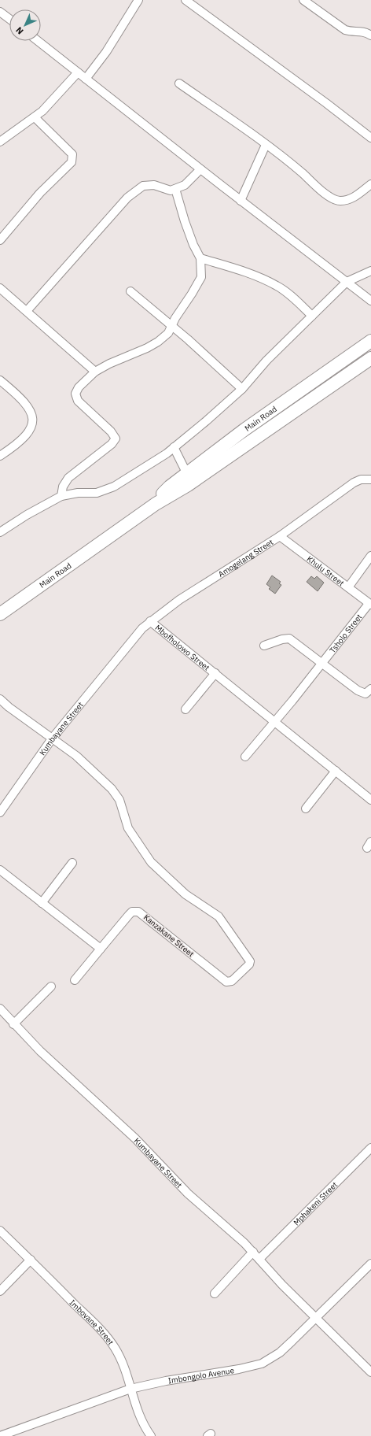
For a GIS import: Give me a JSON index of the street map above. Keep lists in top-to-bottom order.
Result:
{
  "streets": {
    "main road": ["Main Road"],
    "street": [
      "Amogelang Street",
      "Khulu Street",
      "Tsholo Street",
      "Mbofholowo Street",
      "Kumbayane Street",
      "Kanzakane Street",
      "Mphakeni Street",
      "Imbovane Street",
      "Imbongolo Avenue"
    ]
  },
  "crossings": [
    ["Amogelang Street", "Khulu Street"],
    ["Amogelang Street", "Mbofholowo Street"],
    ["Amogelang Street", "Kumbayane Street"],
    ["Khulu Street", "Tsholo Street"],
    ["Tsholo Street", "Mbofholowo Street"],
    ["Kumbayane Street", "Kanzakane Street"],
    ["Kumbayane Street", "Mphakeni Street"],
    ["Kumbayane Street", "Imbongolo Avenue"],
    ["Imbovane Street", "Imbongolo Avenue"]
  ],
  "north": "bottom left"
}
